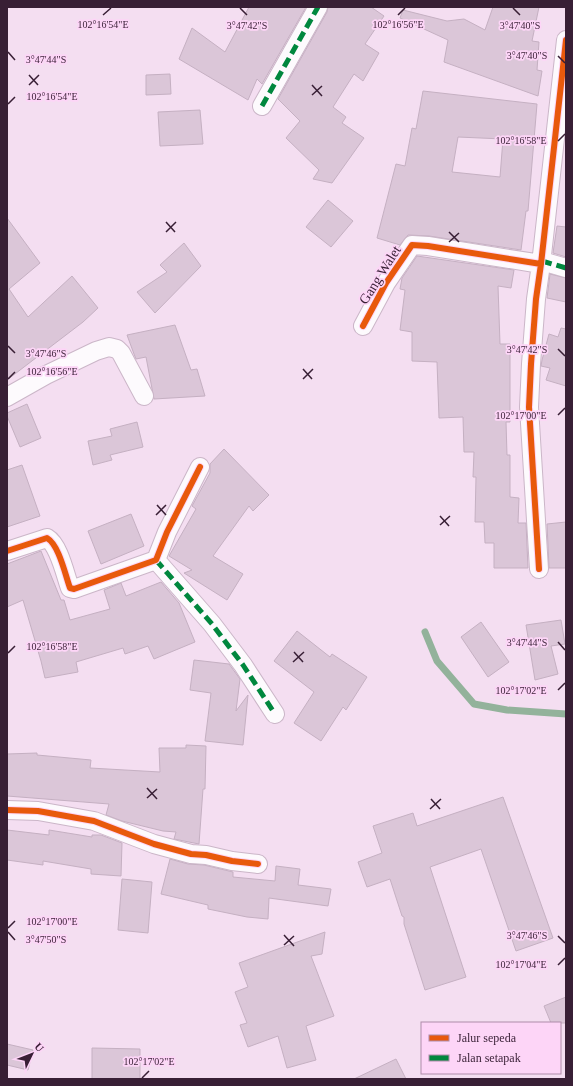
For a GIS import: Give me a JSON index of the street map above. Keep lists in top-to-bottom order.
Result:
{
  "streets": {
    "street": ["Gang Walet"]
  },
  "legend": ["Jalur sepeda", "Jalan setapak"],
  "north": "top right",
  "coordinates": [
    "102°16'54\"E",
    "102°16'56\"E",
    "3°47'42\"S",
    "3°47'40\"S",
    "3°47'44\"S",
    "102°16'58\"E",
    "3°47'46\"S",
    "102°17'00\"E",
    "102°17'02\"E",
    "3°47'50\"S",
    "102°17'04\"E"
  ]
}
